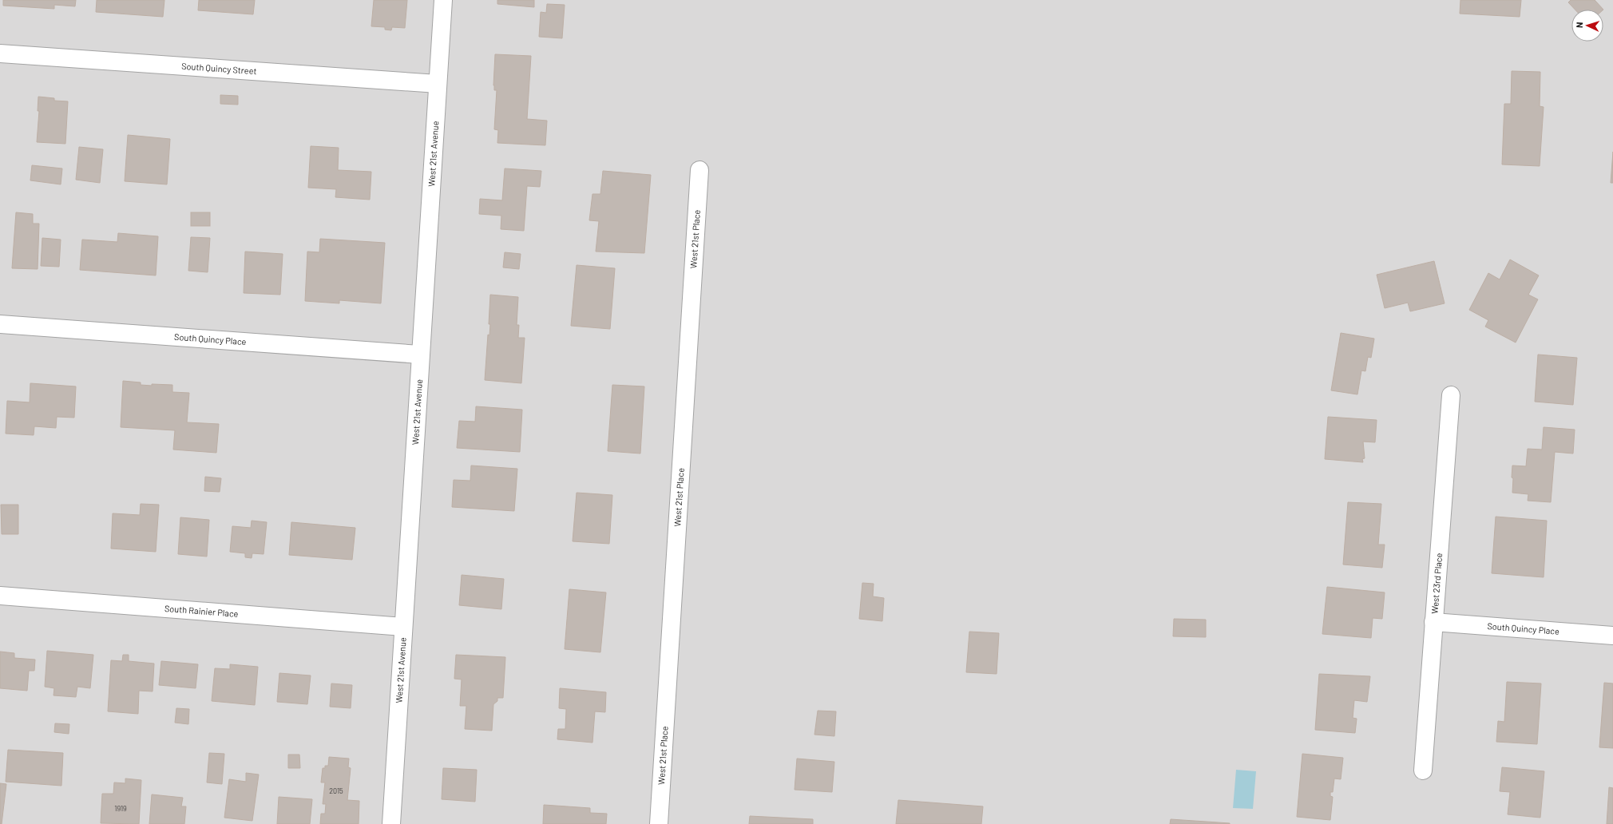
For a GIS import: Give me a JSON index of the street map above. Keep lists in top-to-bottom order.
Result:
{
  "streets": {
    "street": [
      "South Quincy Street",
      "West 21st Avenue",
      "West 21st Place",
      "South Quincy Place",
      "West 23rd Place",
      "South Rainier Place"
    ]
  },
  "crossings": [
    ["South Quincy Street", "West 21st Avenue"],
    ["West 21st Avenue", "South Quincy Place"],
    ["West 21st Avenue", "South Rainier Place"],
    ["South Quincy Place", "West 23rd Place"]
  ],
  "house_numbers": ["2015", "1919"],
  "north": "left"
}
